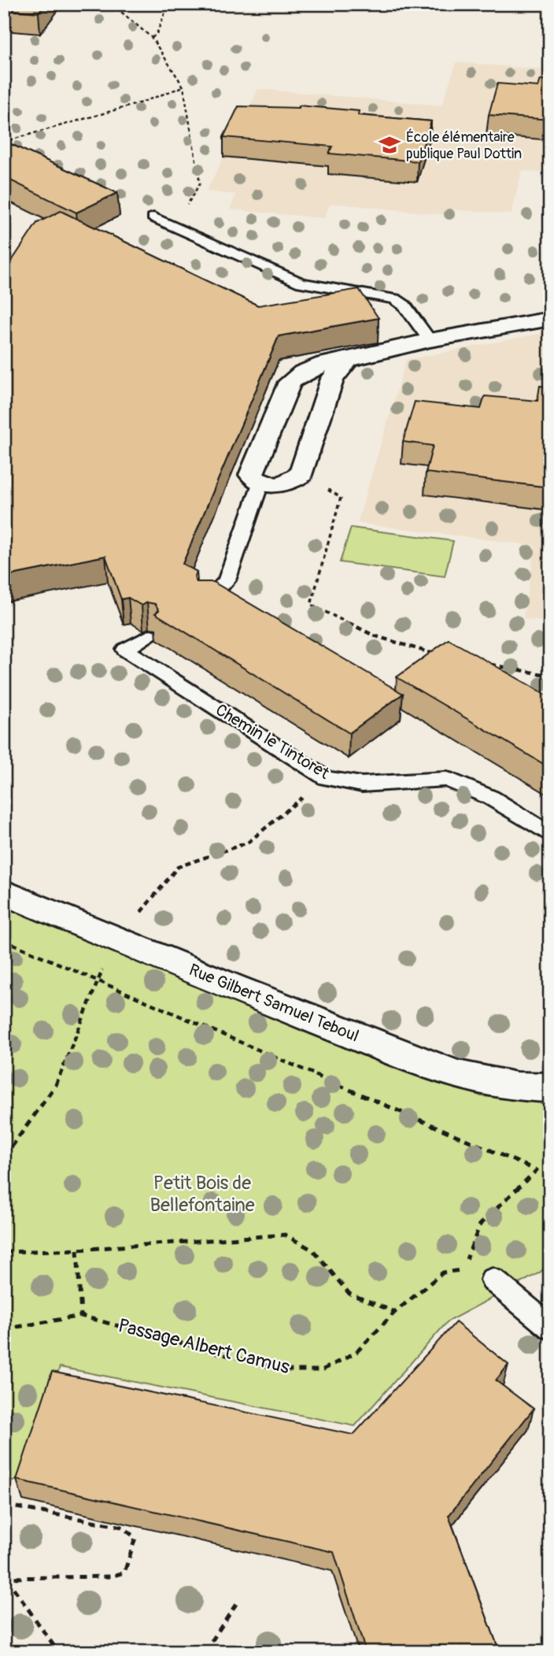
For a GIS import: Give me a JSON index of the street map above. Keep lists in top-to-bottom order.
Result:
{
  "streets": {
    "street": ["Rue Gilbert Samuel Teboul"],
    "lane": ["Chemin le Tintoret"],
    "path": ["Passage Albert Camus"]
  },
  "parks": ["Petit Bois de Bellefontaine"],
  "places": {
    "school or university": ["École élémentaire publique Paul Dottin"]
  }
}
